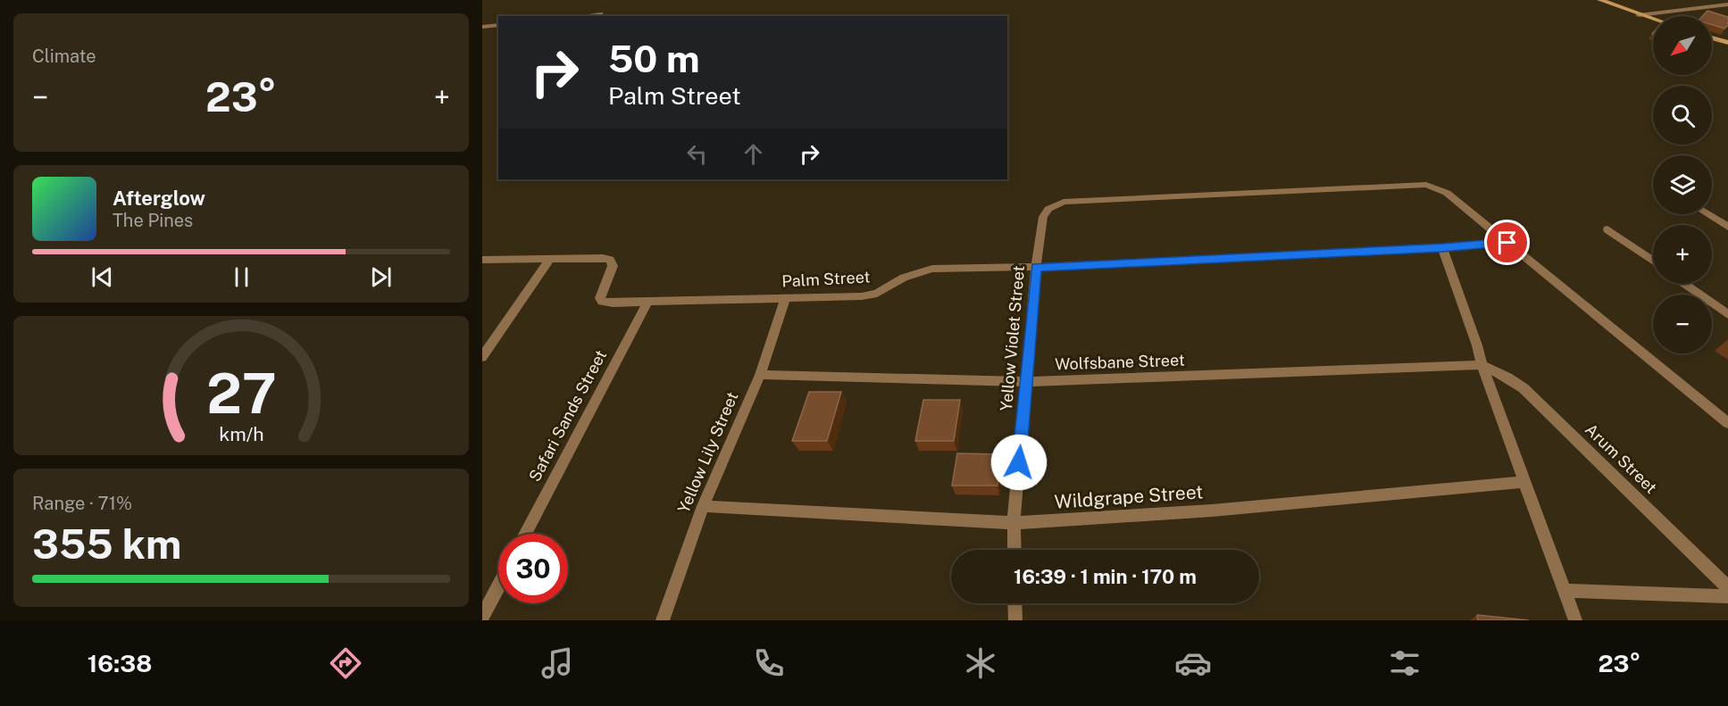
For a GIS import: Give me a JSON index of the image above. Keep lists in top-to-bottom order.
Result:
{
  "streets": {
    "street": [
      "Palm Street",
      "Yellow Violet Street",
      "Wolfsbane Street",
      "Safari Sands Street",
      "Yellow Lily Street",
      "Arum Street",
      "Wildgrape Street"
    ]
  },
  "crossings": [
    ["Palm Street", "Yellow Violet Street"],
    ["Palm Street", "Safari Sands Street"],
    ["Palm Street", "Yellow Lily Street"],
    ["Yellow Violet Street", "Wolfsbane Street"],
    ["Yellow Violet Street", "Wildgrape Street"],
    ["Wolfsbane Street", "Yellow Lily Street"],
    ["Wolfsbane Street", "Arum Street"],
    ["Yellow Lily Street", "Wildgrape Street"]
  ],
  "north": "bottom left",
  "page": {
    "tile": [
      "Climate",
      ["Range · 71%", "355 km"]
    ],
    "map_buttons": ["+", "−"],
    "turn": ["50 m", "Palm Street"],
    "heat": ["−", "23°", "+"],
    "song": ["Afterglow", "The Pines"],
    "limit": "30",
    "trip": "16:39 · 1 min · 170 m",
    "tabs": ["16:38", "23°"],
    "gauge": ["27", "km/h"]
  }
}
